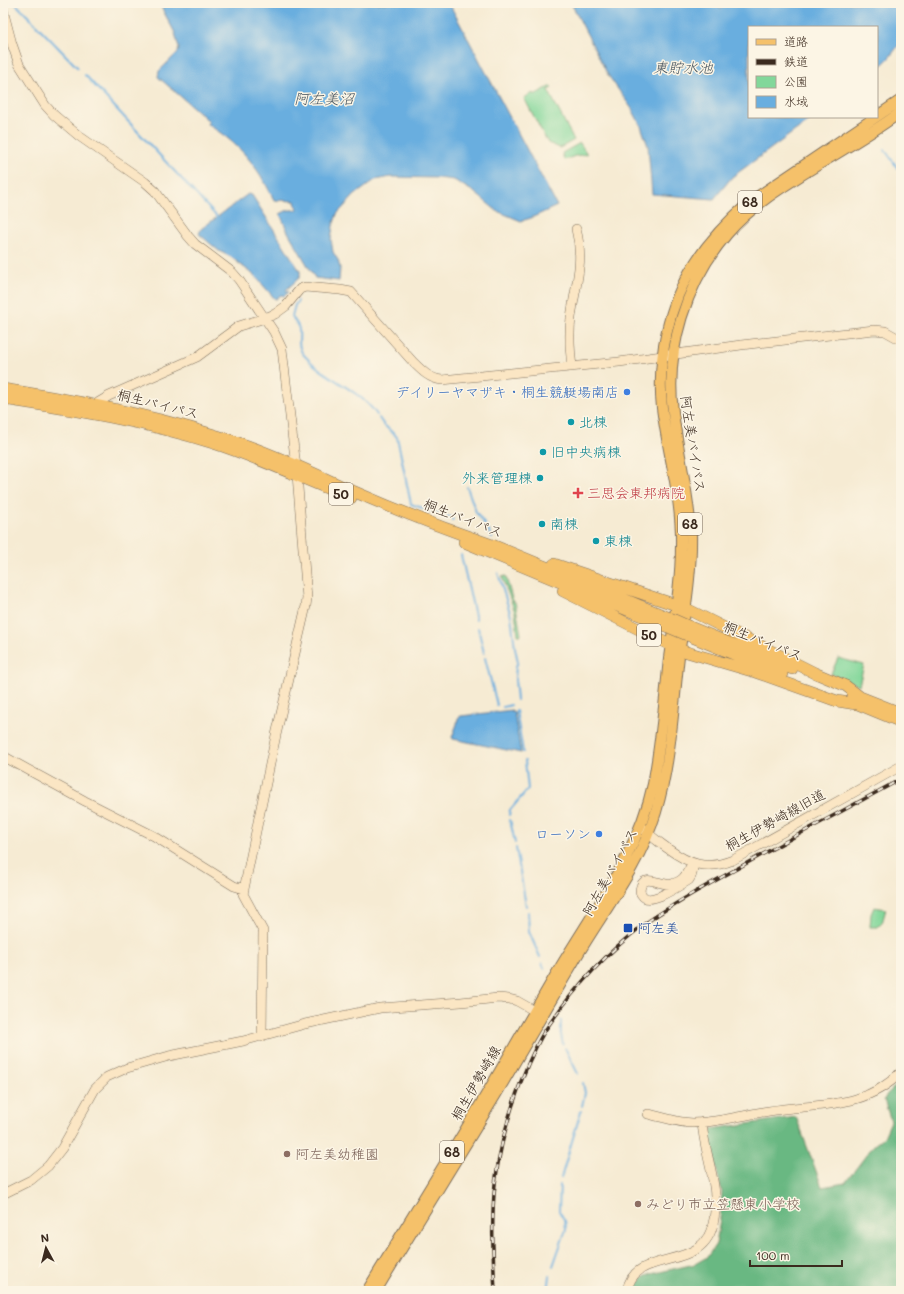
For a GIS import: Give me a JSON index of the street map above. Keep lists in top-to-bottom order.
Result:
{
  "streets": {
    "highway": ["桐生バイパス", "50"],
    "main road": ["68", "阿左美バイパス", "桐生伊勢崎線"],
    "street": ["桐生伊勢崎線旧道"]
  },
  "crossings": [
    ["桐生バイパス", "50"],
    ["阿左美バイパス", "50"],
    ["阿左美バイパス", "桐生伊勢崎線旧道"],
    ["阿左美バイパス", "桐生伊勢崎線"]
  ],
  "water": ["東貯水池", "阿左美沼"],
  "places": {
    "other": [
      "デイリーヤマザキ・桐生競艇場南店",
      "北棟",
      "旧中央病棟",
      "外来管理棟",
      "南棟",
      "東棟",
      "ローソン",
      "阿左美幼稚園",
      "みどり市立笠懸東小学校"
    ],
    "health": ["三思会東邦病院"],
    "transit": ["阿左美"]
  },
  "legend": [
    "道路",
    "鉄道",
    "公園",
    "水域"
  ],
  "scale_bar": "100 m",
  "north": "top"
}
